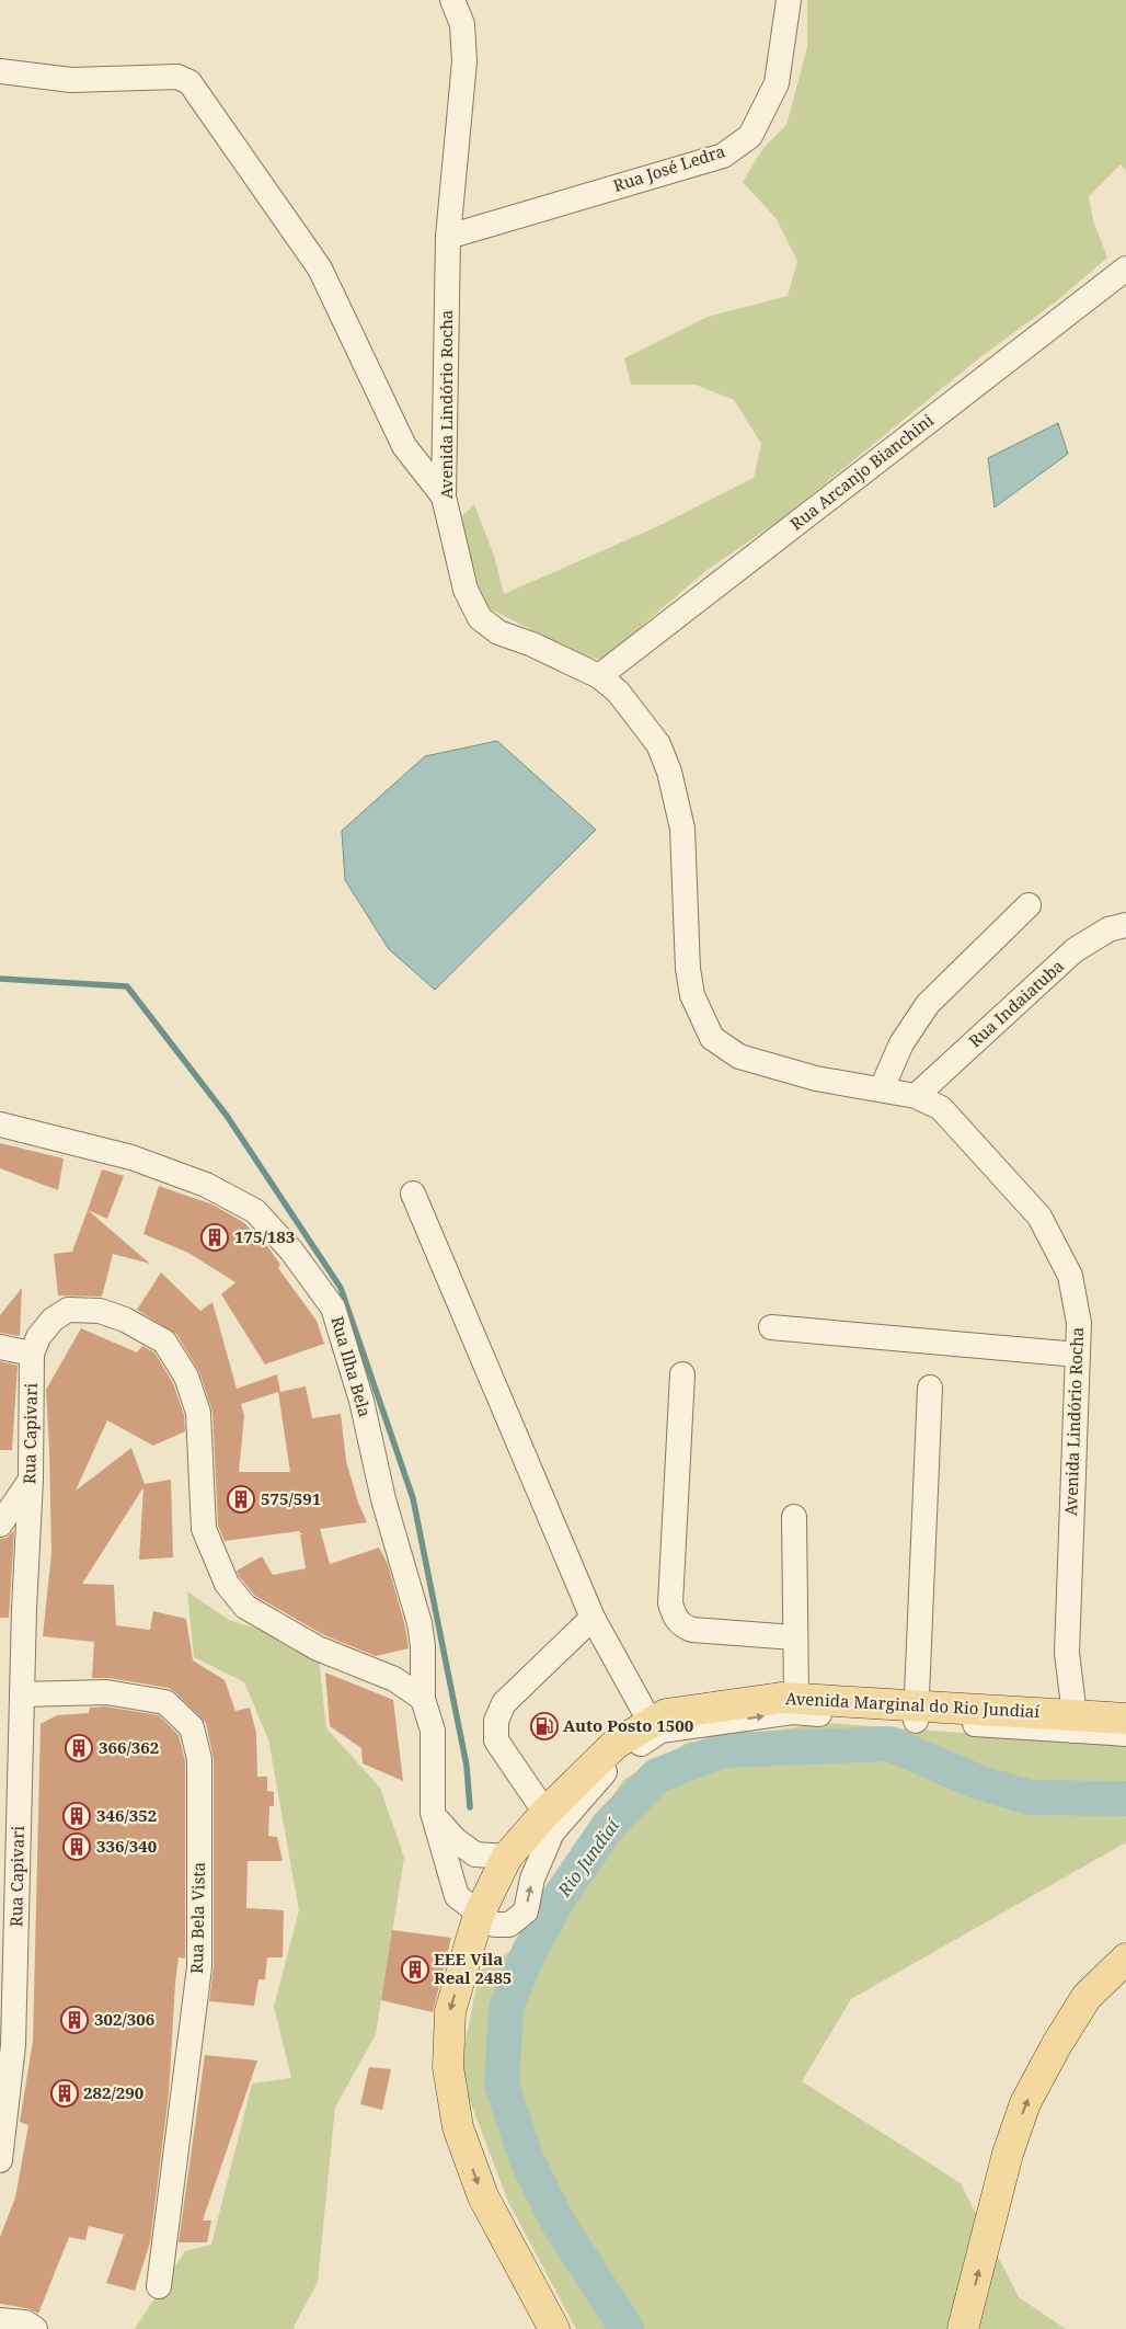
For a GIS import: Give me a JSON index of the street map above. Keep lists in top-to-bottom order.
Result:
{
  "streets": {
    "main road": ["Avenida Marginal do Rio Jundiaí"],
    "street": [
      "Rua José Ledra",
      "Avenida Lindório Rocha",
      "Rua Arcanjo Bianchini",
      "Rua Indaiatuba",
      "Rua Ilha Bela",
      "Rua Capivari",
      "Rua Bela Vista"
    ]
  },
  "crossings": [
    ["Rua José Ledra", "Avenida Lindório Rocha"],
    ["Avenida Lindório Rocha", "Rua Arcanjo Bianchini"],
    ["Avenida Lindório Rocha", "Rua Indaiatuba"],
    ["Avenida Lindório Rocha", "Avenida Marginal do Rio Jundiaí"],
    ["Rua Ilha Bela", "Rua Capivari"],
    ["Rua Ilha Bela", "Avenida Marginal do Rio Jundiaí"],
    ["Rua Capivari", "Rua Bela Vista"]
  ],
  "one_way": ["Avenida Marginal do Rio Jundiaí"],
  "water": ["Rio Jundiaí"],
  "places": {
    "building": [
      "175/183",
      "575/591",
      "366/362",
      "346/352",
      "336/340",
      "EEE Vila Real 2485",
      "302/306",
      "282/290"
    ],
    "fuel station": ["Auto Posto 1500"]
  }
}
